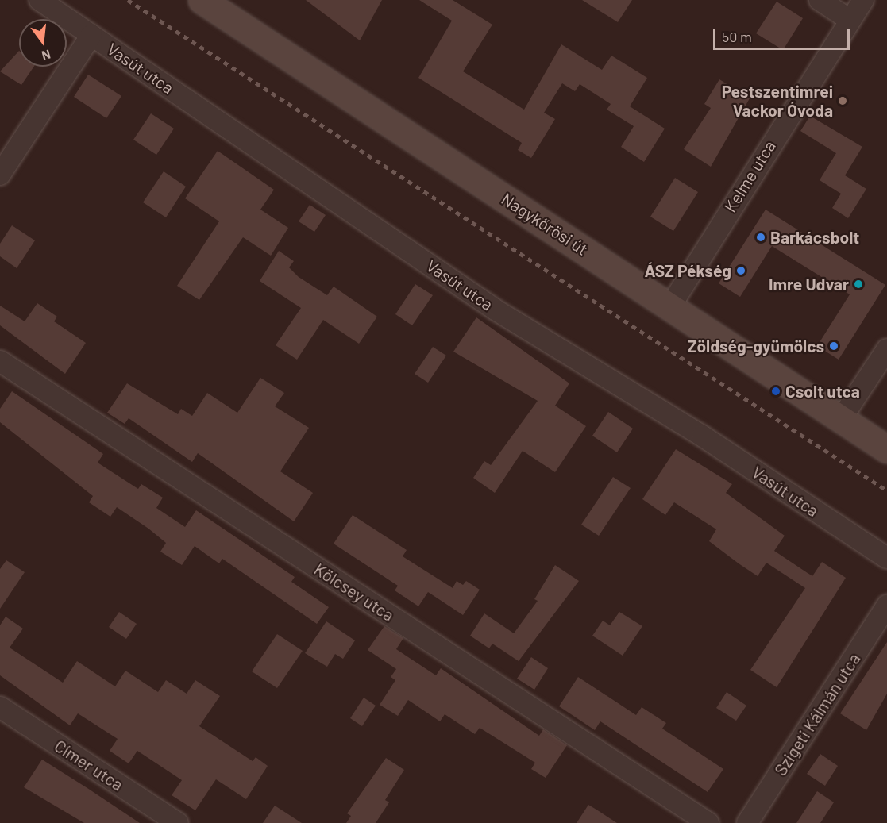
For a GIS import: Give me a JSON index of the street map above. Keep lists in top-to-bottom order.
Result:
{
  "streets": {
    "main road": ["Nagykőrösi út"],
    "street": [
      "Vasút utca",
      "Kelme utca",
      "Kölcsey utca",
      "Szigeti Kálmán utca",
      "Címer utca"
    ]
  },
  "crossings": [
    ["Kelme utca", "Nagykőrösi út"]
  ],
  "places": [
    "Pestszentimrei Vackor Óvoda",
    "Barkácsbolt",
    "ÁSZ Pékség",
    "Imre Udvar",
    "Zöldség-gyümölcs",
    "Csolt utca"
  ],
  "scale_bar": "50 m",
  "north": "bottom"
}
